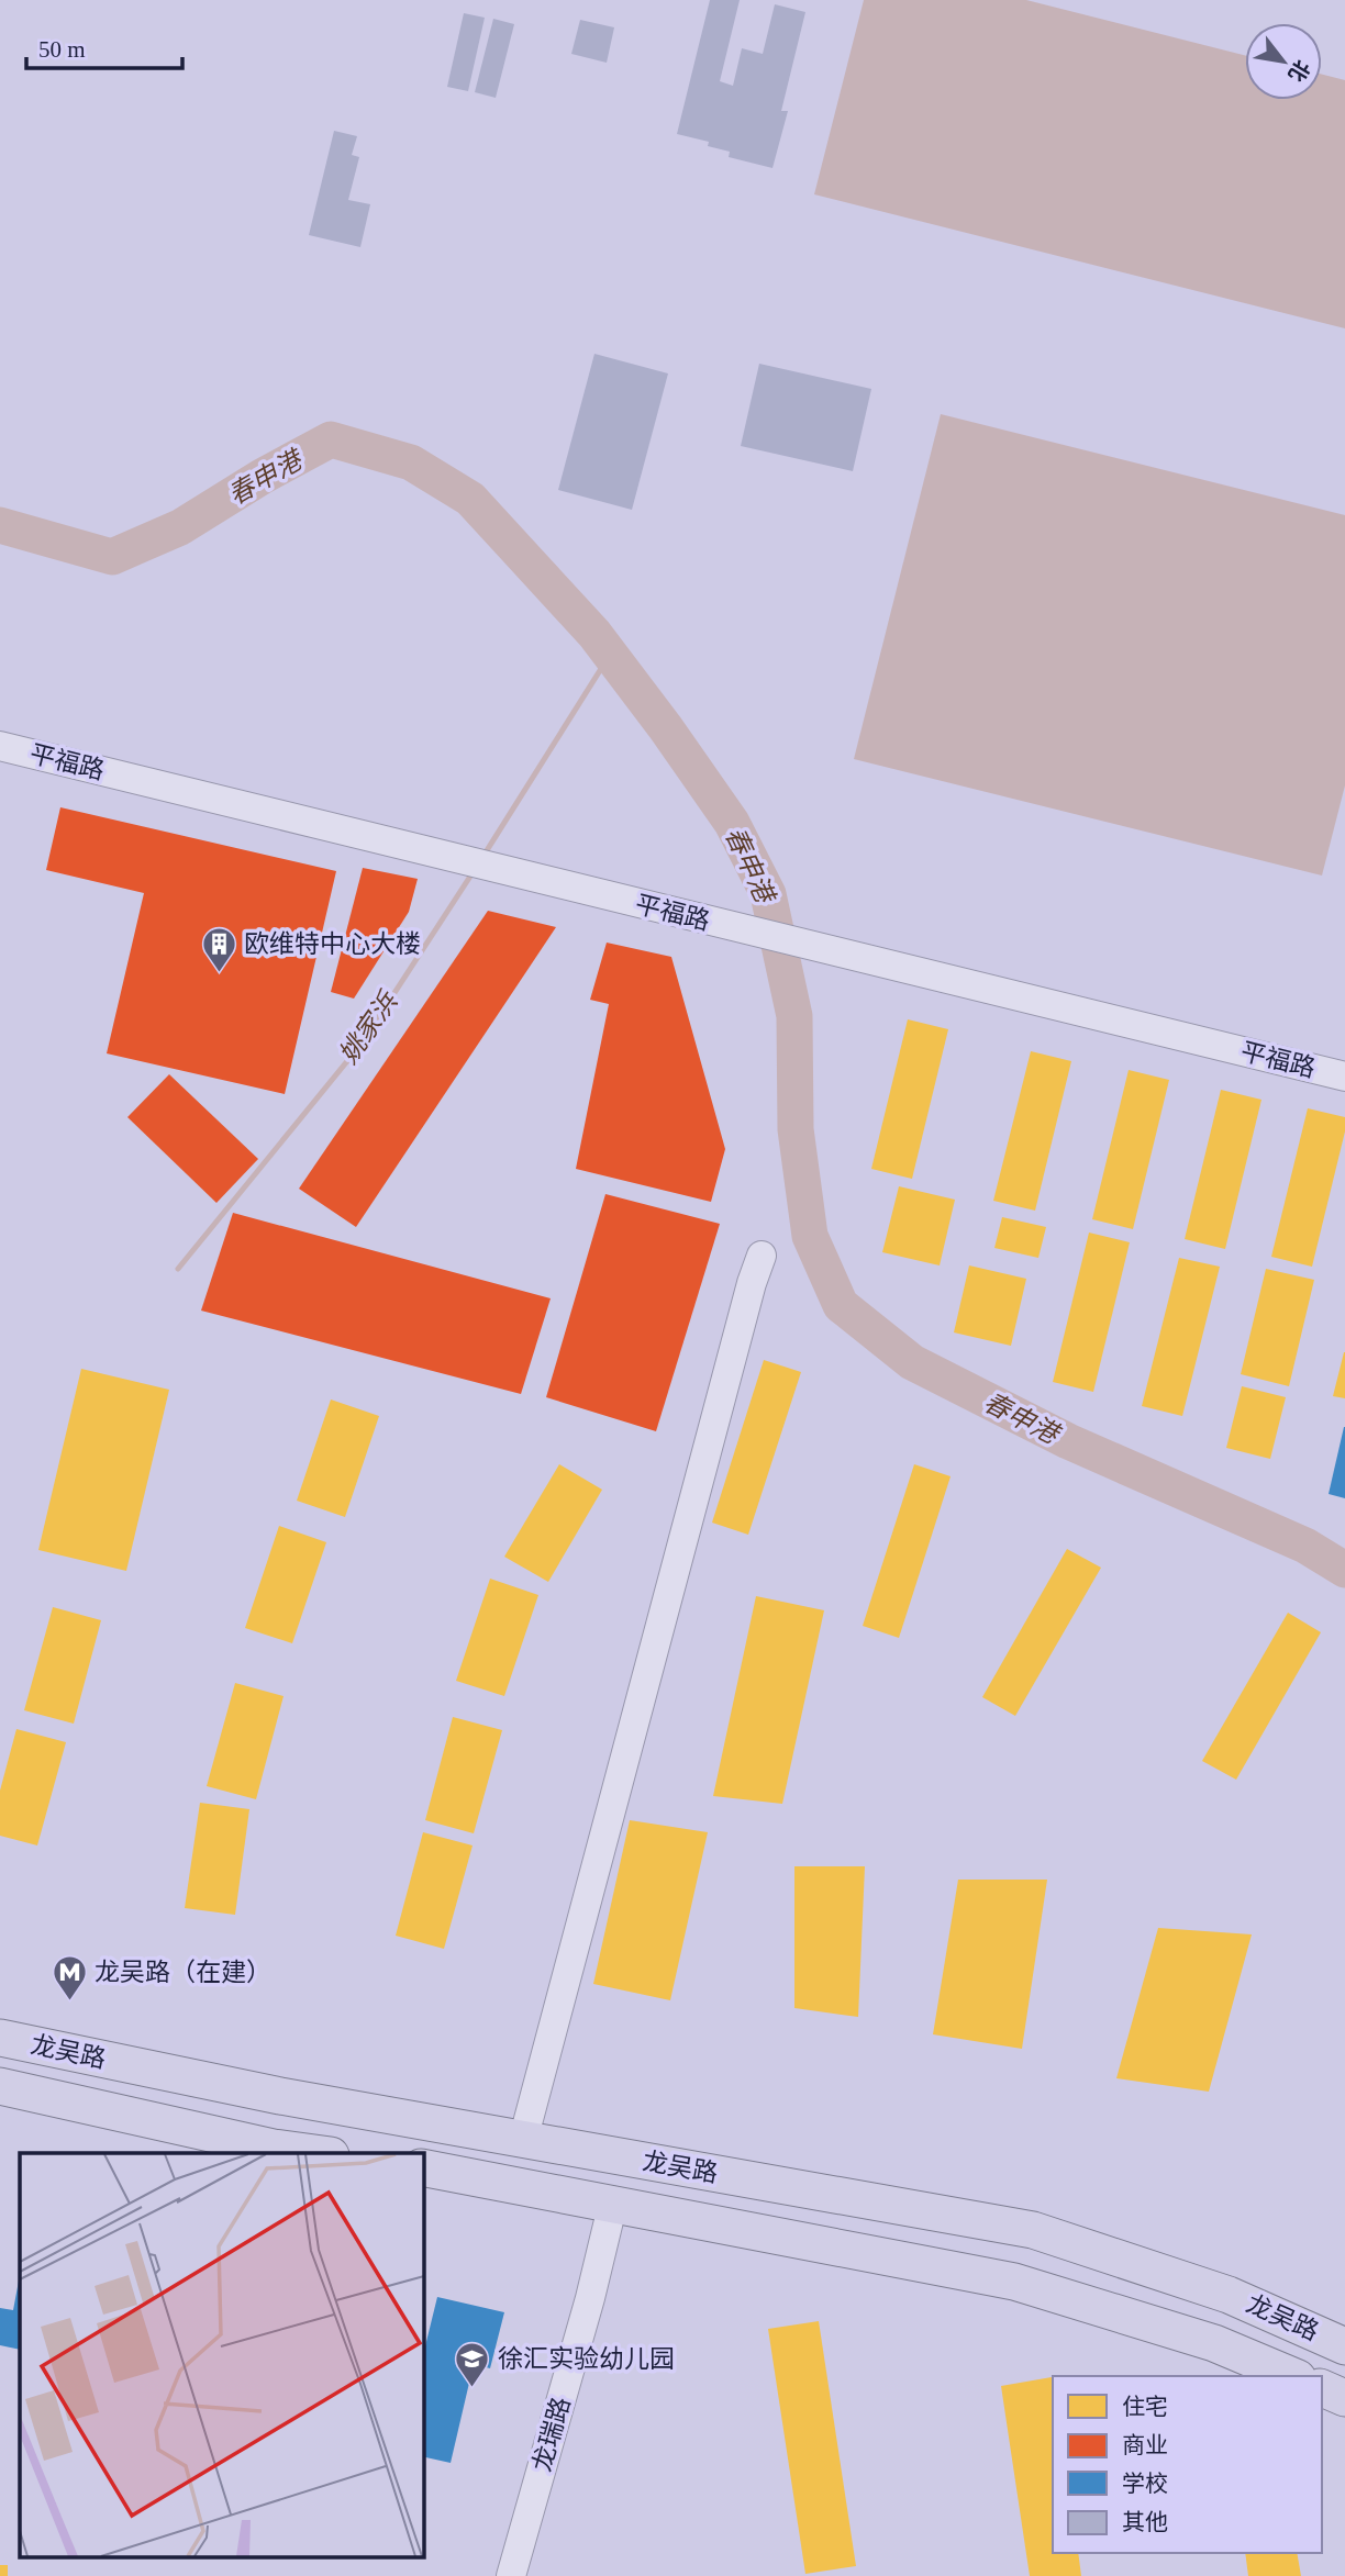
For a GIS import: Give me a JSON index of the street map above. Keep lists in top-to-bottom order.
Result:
{
  "streets": {
    "main road": ["龙吴路"],
    "street": ["平福路", "龙瑞路"]
  },
  "crossings": [
    ["龙吴路", "龙瑞路"]
  ],
  "water": ["春申港", "姚家浜"],
  "places": {
    "building": ["欧维特中心大楼"],
    "metro station": ["龙吴路（在建）"],
    "school or university": ["徐汇实验幼儿园"]
  },
  "legend": [
    "住宅",
    "商业",
    "学校",
    "其他"
  ],
  "scale_bar": "50 m",
  "north": "bottom right"
}
